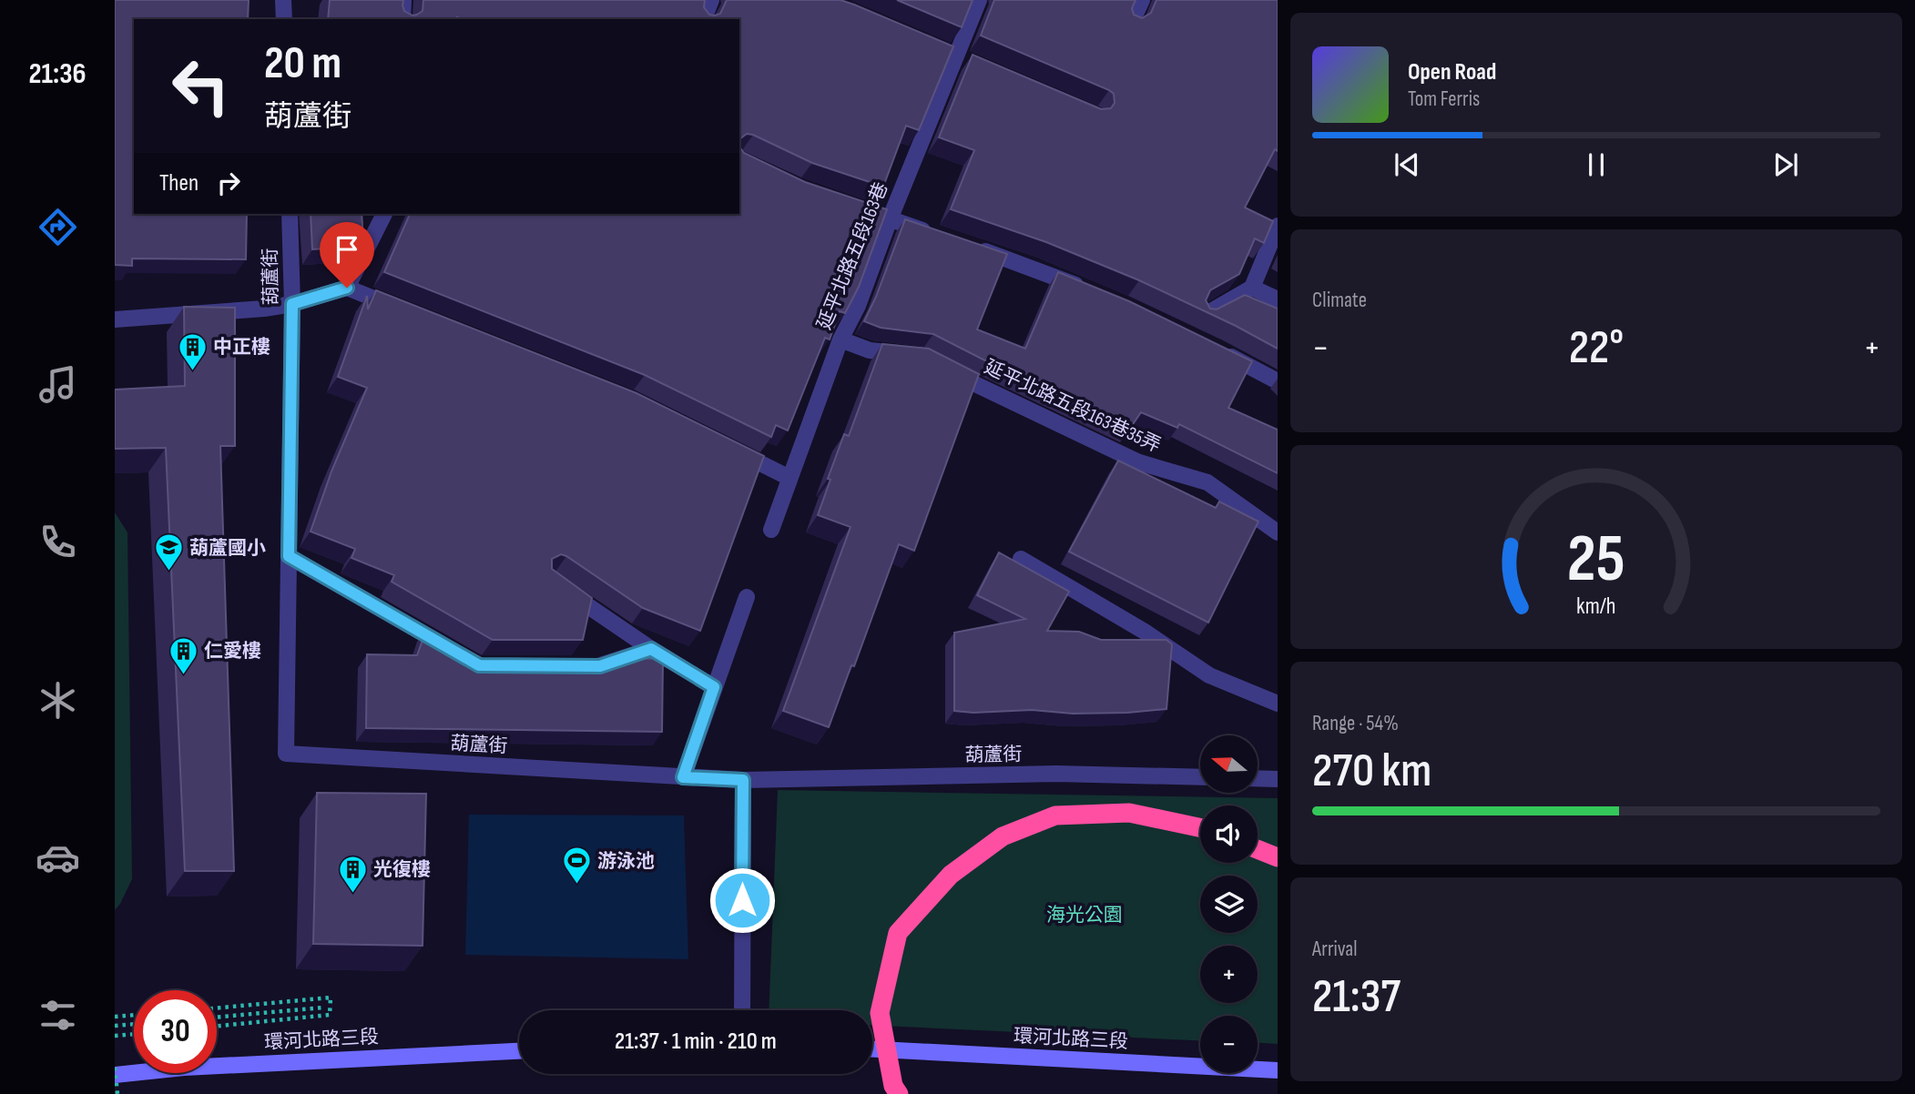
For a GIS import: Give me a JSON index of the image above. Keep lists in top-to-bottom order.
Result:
{
  "streets": {
    "main road": ["環河北路三段"],
    "street": ["延平北路五段163巷", "葫蘆街", "延平北路五段163巷35弄"]
  },
  "parks": ["海光公園"],
  "places": {
    "building": ["中正樓", "仁愛樓", "光復樓"],
    "school or university": ["葫蘆國小"],
    "sports": ["游泳池"]
  },
  "north": "left",
  "page": {
    "tabs": "21:36",
    "turn": ["20 m", "葫蘆街"],
    "song": ["Open Road", "Tom Ferris"],
    "then": "Then",
    "tile": [
      "Climate",
      ["Range · 54%", "270 km"],
      ["Arrival", "21:37"]
    ],
    "heat": ["−", "22°", "+"],
    "map_buttons": ["+", "−"],
    "limit": "30",
    "trip": "21:37 · 1 min · 210 m",
    "gauge": ["25", "km/h"]
  }
}
